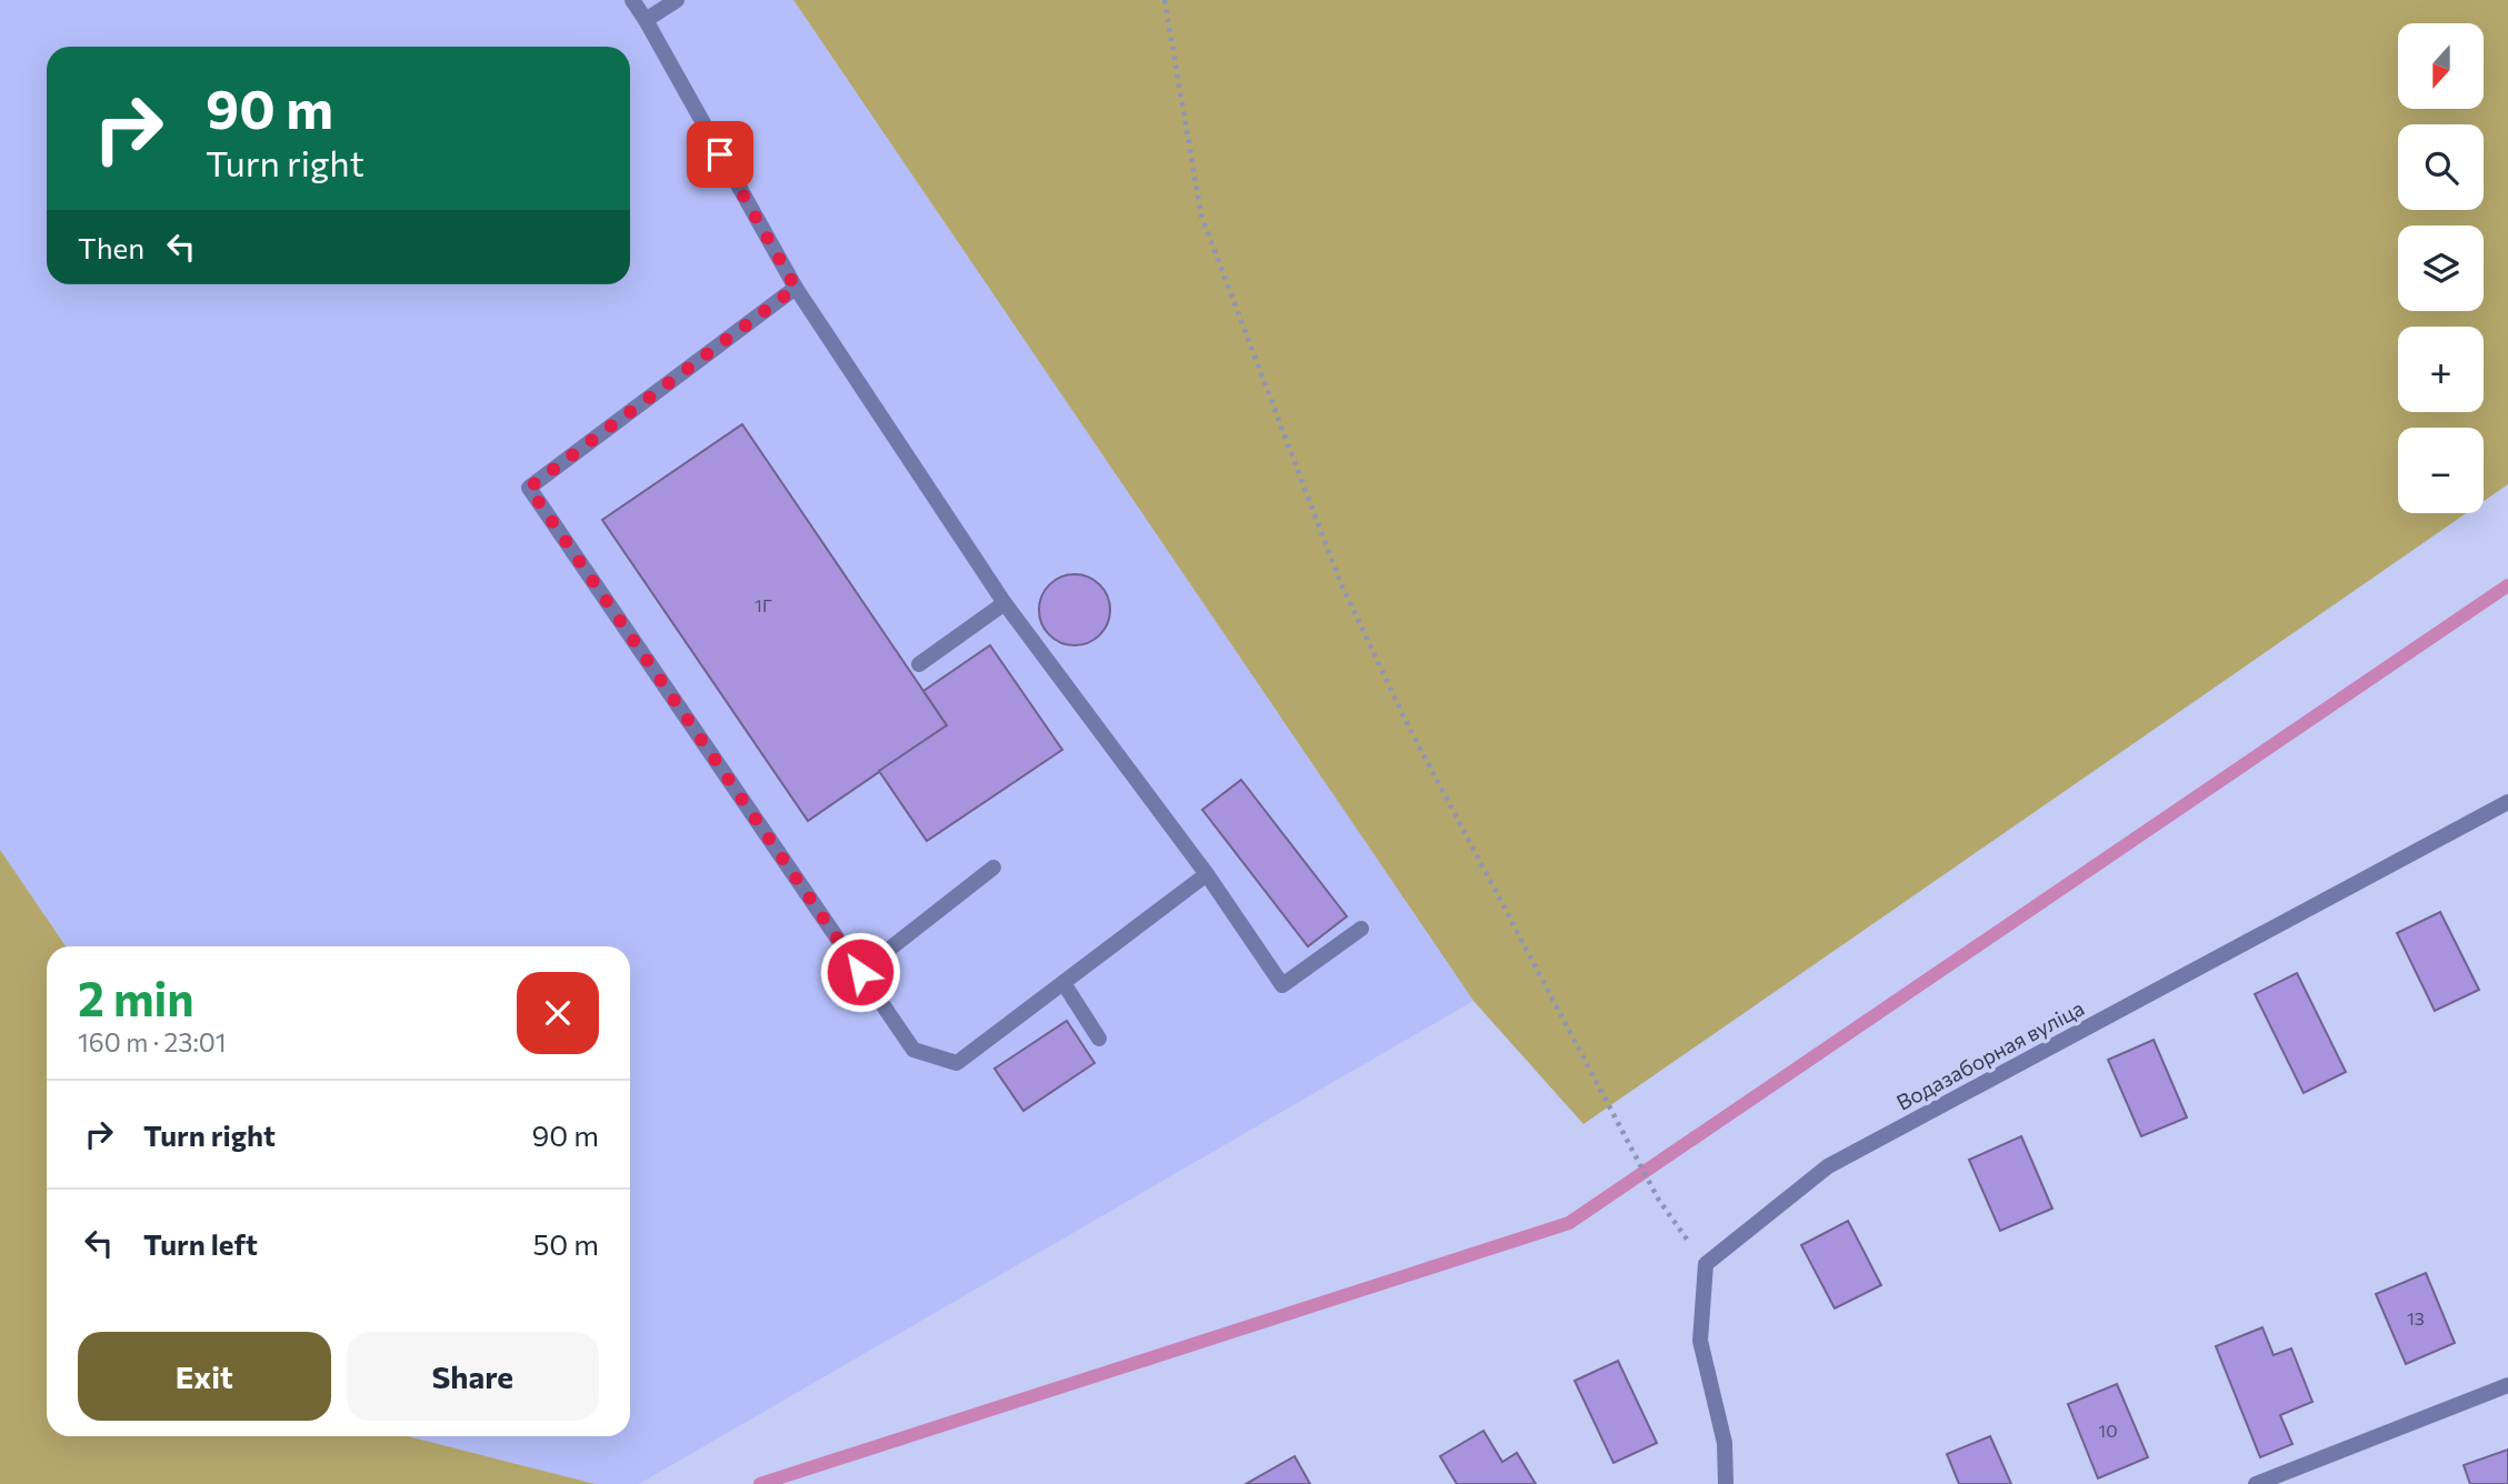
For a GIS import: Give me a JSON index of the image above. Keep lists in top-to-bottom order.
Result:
{
  "streets": {
    "street": ["Водазаборная вуліца"]
  },
  "house_numbers": ["1Г", "13", "10"],
  "north": "bottom",
  "page": {
    "map_buttons": ["+", "−"],
    "turn": ["90 m", "Turn right"],
    "then": "Then",
    "heading": ["2 min", "160 m · 23:01"],
    "list": [
      {
        "name": "Turn right",
        "value": "90 m"
      },
      {
        "name": "Turn left",
        "value": "50 m"
      }
    ],
    "buttons": ["Exit", "Share"]
  }
}
